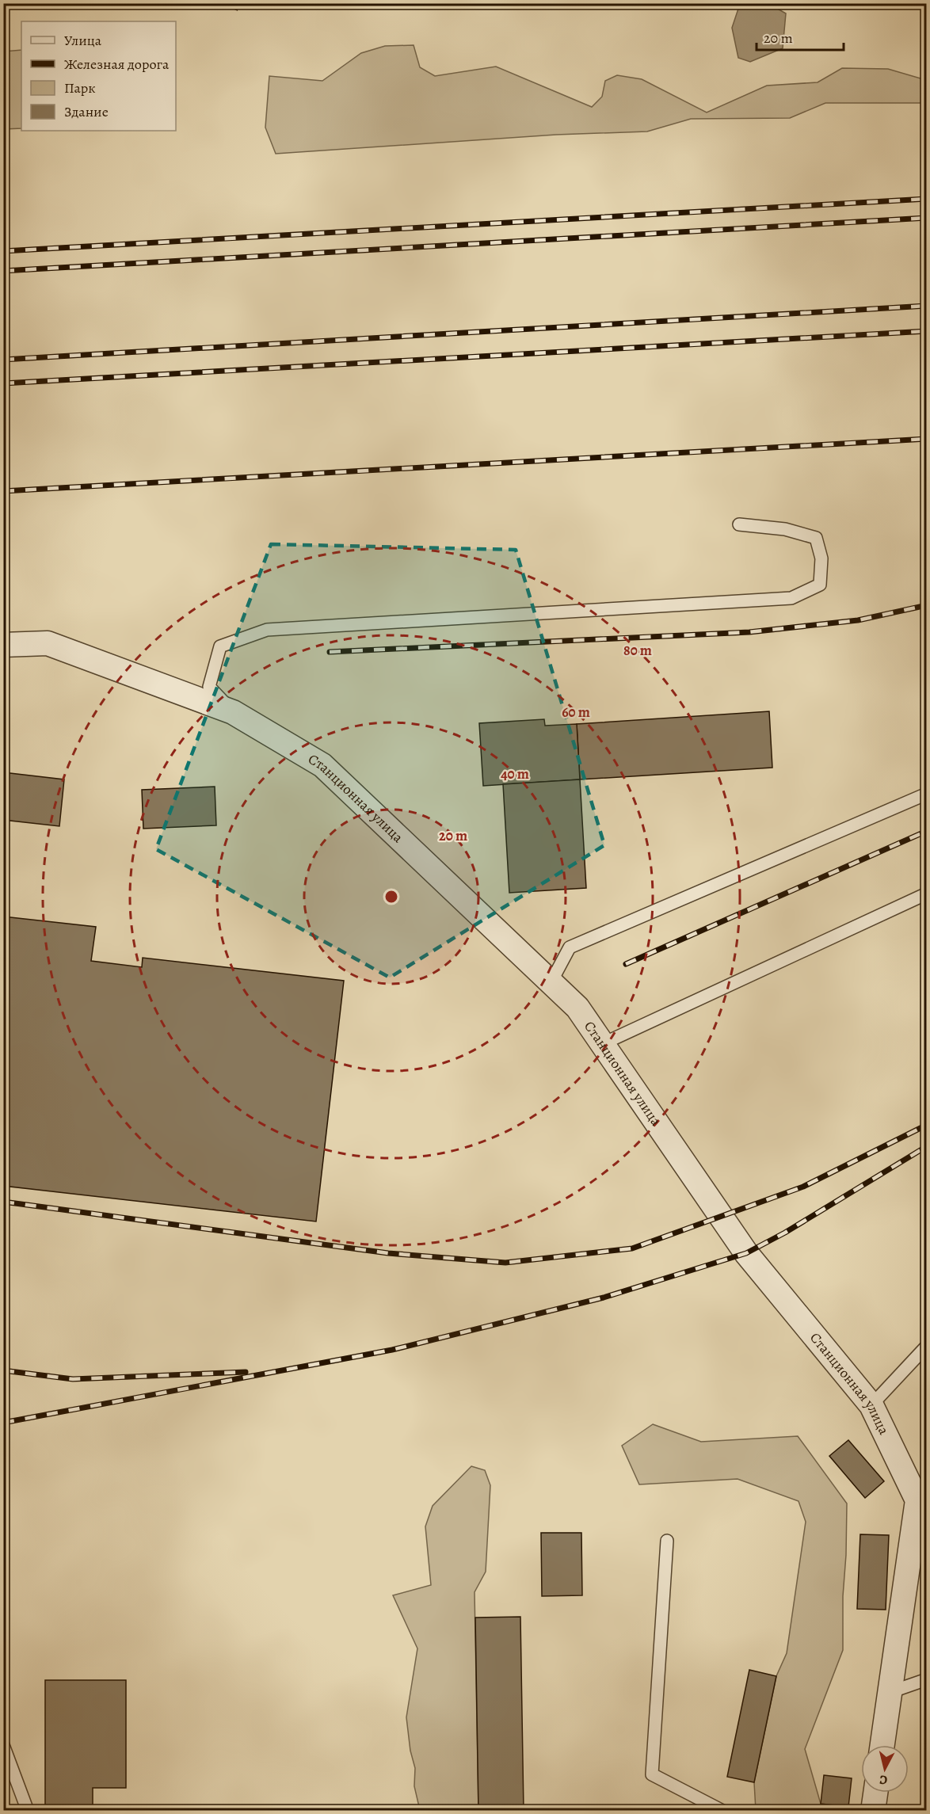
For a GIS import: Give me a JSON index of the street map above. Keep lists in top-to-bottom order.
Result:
{
  "streets": {
    "street": ["Станционная улица"]
  },
  "legend": [
    "Улица",
    "Железная дорога",
    "Парк",
    "Здание"
  ],
  "scale_bar": "20 m",
  "north": "bottom",
  "rings": [
    "80 m",
    "60 m",
    "40 m",
    "20 m"
  ]
}
